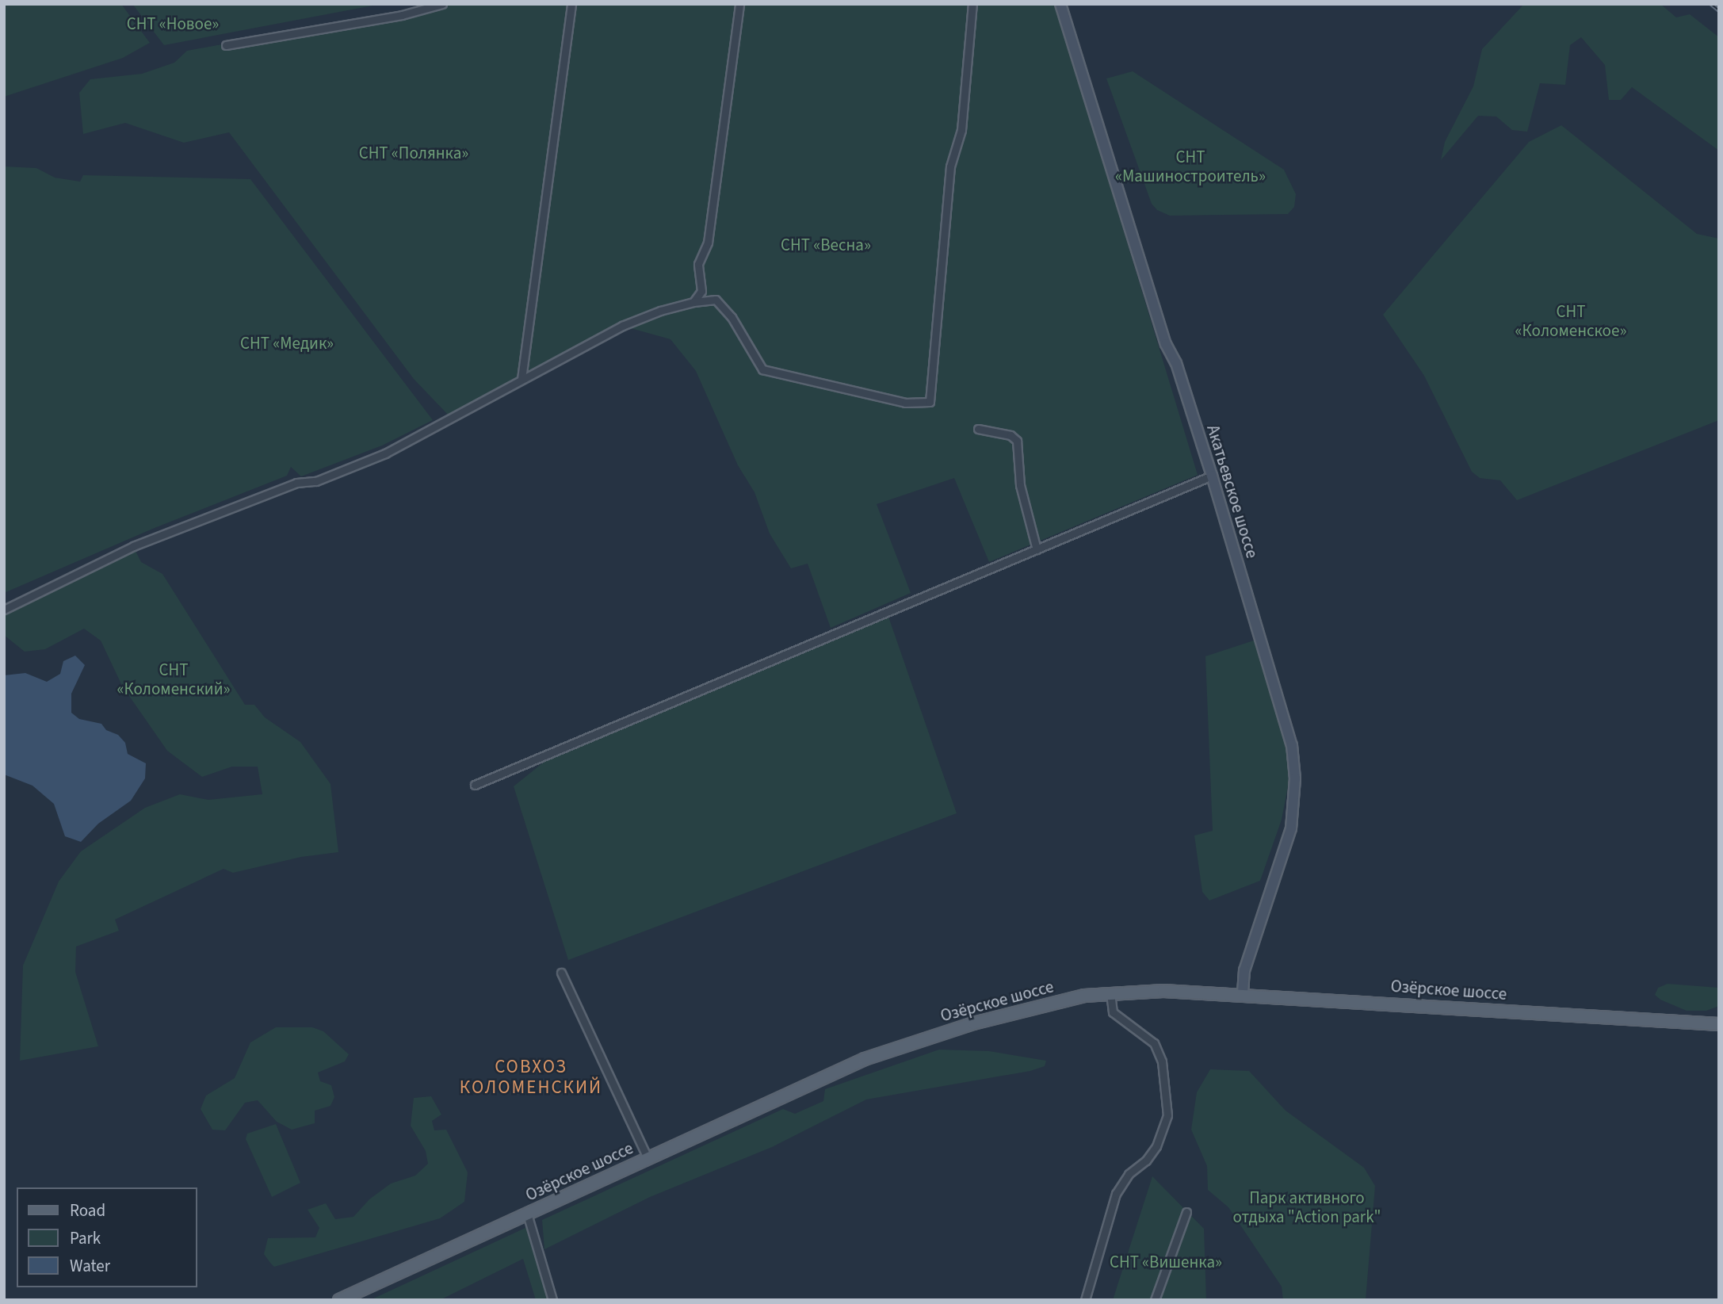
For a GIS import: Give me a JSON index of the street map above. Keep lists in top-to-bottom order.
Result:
{
  "streets": {
    "main road": ["Акатьевское шоссе", "Озёрское шоссе"]
  },
  "crossings": [
    ["Акатьевское шоссе", "Озёрское шоссе"]
  ],
  "districts": ["СОВХОЗ КОЛОМЕНСКИЙ"],
  "parks": [
    "СНТ «Новое»",
    "СНТ «Полянка»",
    "СНТ «Машиностроитель»",
    "СНТ «Весна»",
    "СНТ «Коломенское»",
    "СНТ «Медик»",
    "СНТ «Коломенский»",
    "Парк активного отдыха \"Action park\"",
    "СНТ «Вишенка»"
  ],
  "legend": ["Road", "Park", "Water"]
}
